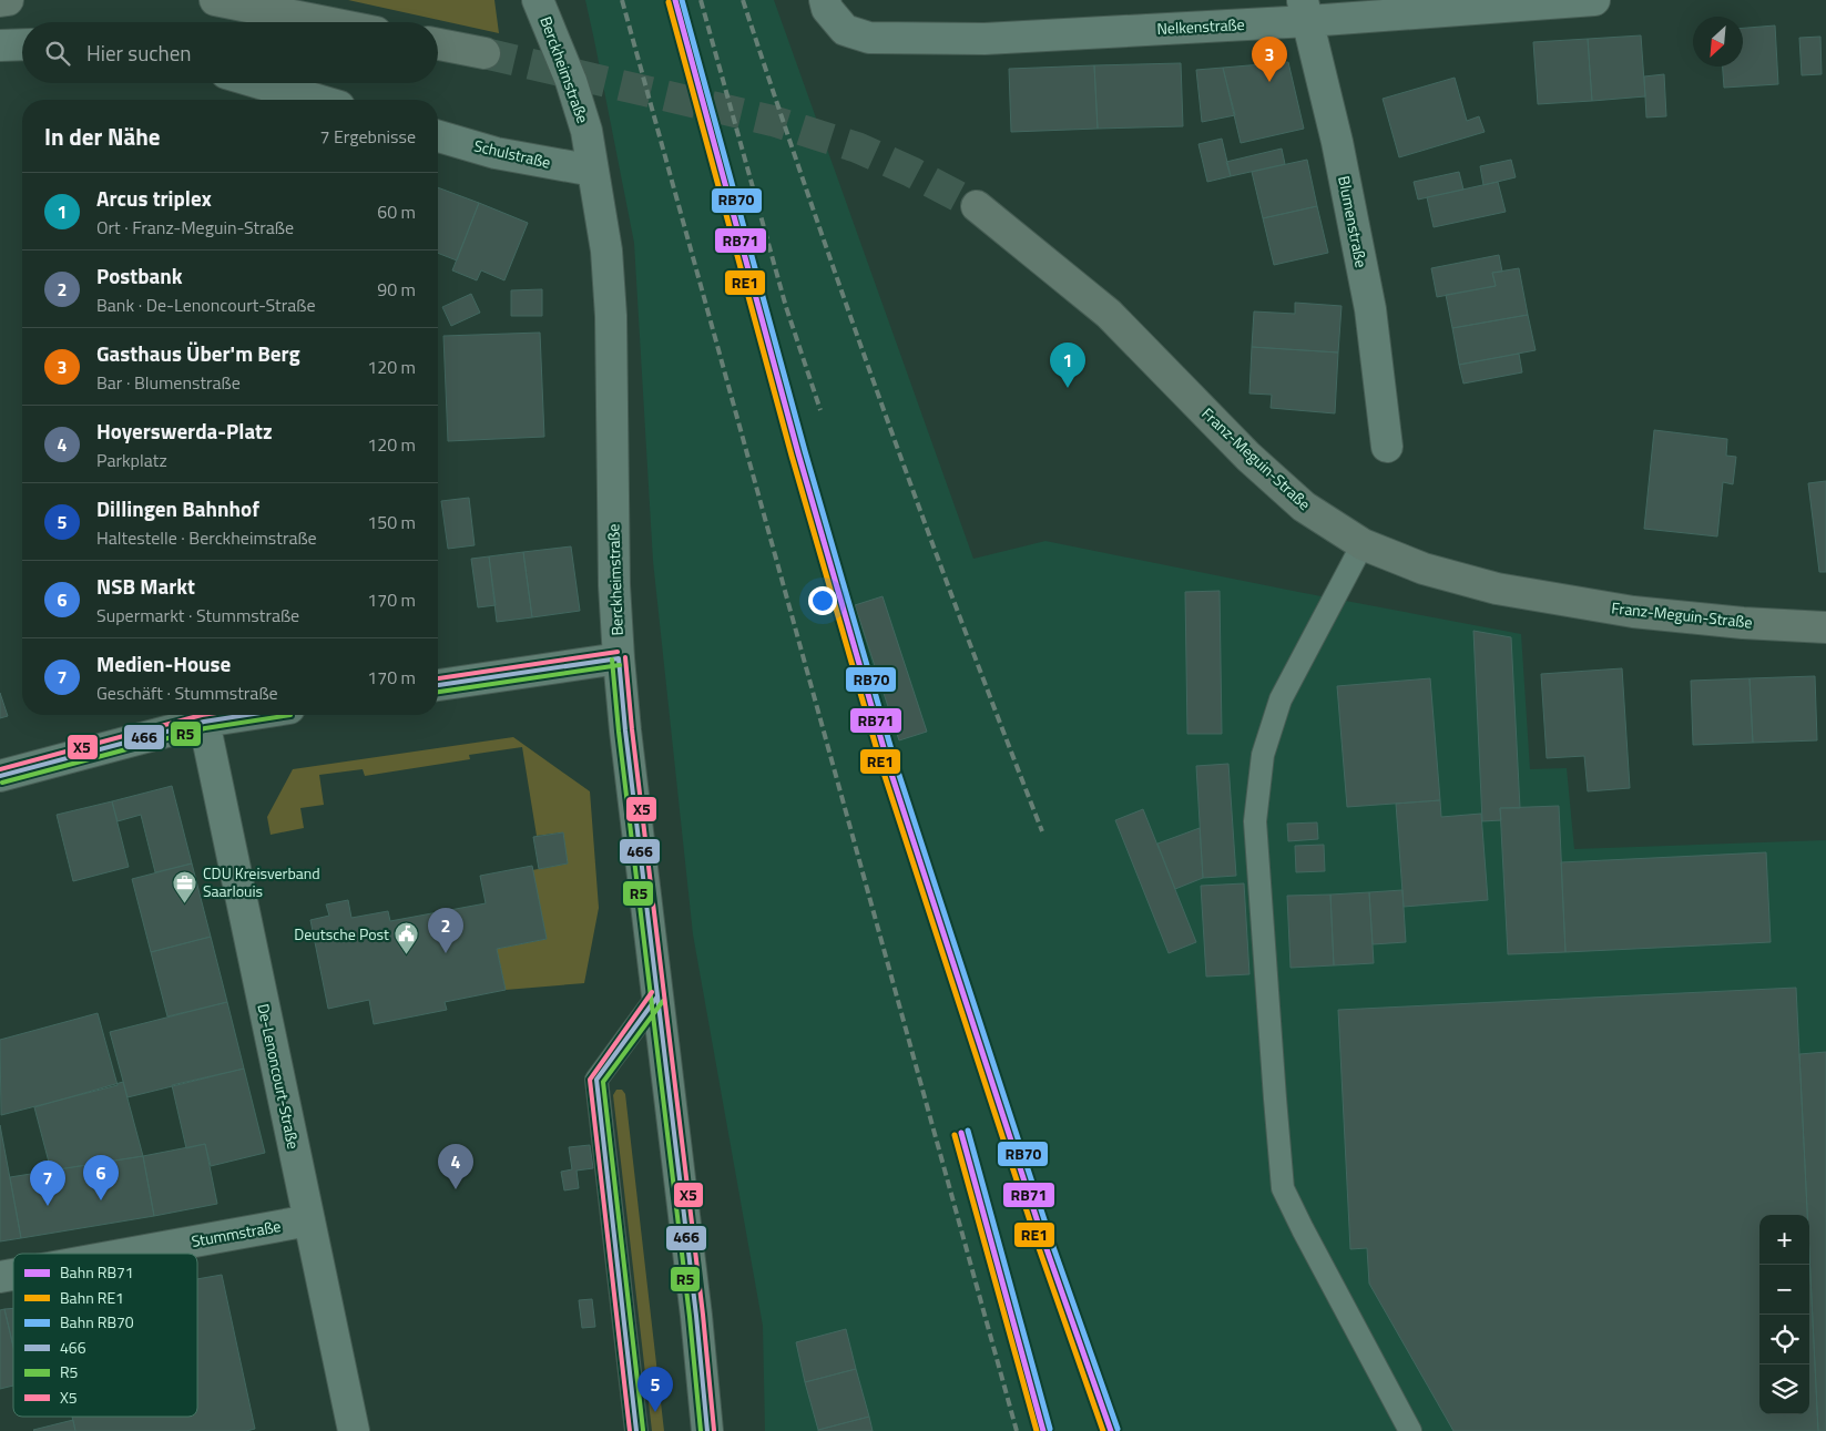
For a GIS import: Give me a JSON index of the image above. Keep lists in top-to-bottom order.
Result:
{
  "streets": {
    "street": [
      "Nelkenstraße",
      "Berckheimstraße",
      "Schulstraße",
      "Blumenstraße",
      "Franz-Meguin-Straße",
      "De-Lenoncourt-Straße",
      "Stummstraße"
    ]
  },
  "crossings": [
    ["Nelkenstraße", "Blumenstraße"],
    ["Berckheimstraße", "Schulstraße"],
    ["De-Lenoncourt-Straße", "Stummstraße"]
  ],
  "places": {
    "office": ["CDU Kreisverband Saarlouis"],
    "public building": ["Deutsche Post"]
  },
  "lines": [
    "rail line RB71",
    "rail line RB70",
    "rail line RE1",
    "transit line X5",
    "transit line 466",
    "transit line R5"
  ],
  "legend": [
    "Bahn RB71",
    "Bahn RE1",
    "Bahn RB70",
    "466",
    "R5",
    "X5"
  ],
  "north": "bottom left",
  "page": {
    "search": "Hier suchen",
    "pins": [
      "3",
      "1",
      "2",
      "4",
      "6",
      "7",
      "5"
    ],
    "heading": ["In der Nähe", "7 Ergebnisse"],
    "list": [
      {
        "mark": "1",
        "name": "Arcus triplex",
        "note": "Ort · Franz-Meguin-Straße",
        "value": "60 m"
      },
      {
        "mark": "2",
        "name": "Postbank",
        "note": "Bank · De-Lenoncourt-Straße",
        "value": "90 m"
      },
      {
        "mark": "3",
        "name": "Gasthaus Über'm Berg",
        "note": "Bar · Blumenstraße",
        "value": "120 m"
      },
      {
        "mark": "4",
        "name": "Hoyerswerda-Platz",
        "note": "Parkplatz",
        "value": "120 m"
      },
      {
        "mark": "5",
        "name": "Dillingen Bahnhof",
        "note": "Haltestelle · Berckheimstraße",
        "value": "150 m"
      },
      {
        "mark": "6",
        "name": "NSB Markt",
        "note": "Supermarkt · Stummstraße",
        "value": "170 m"
      },
      {
        "mark": "7",
        "name": "Medien-House",
        "note": "Geschäft · Stummstraße",
        "value": "170 m"
      }
    ],
    "map_buttons": ["+", "−"]
  }
}
